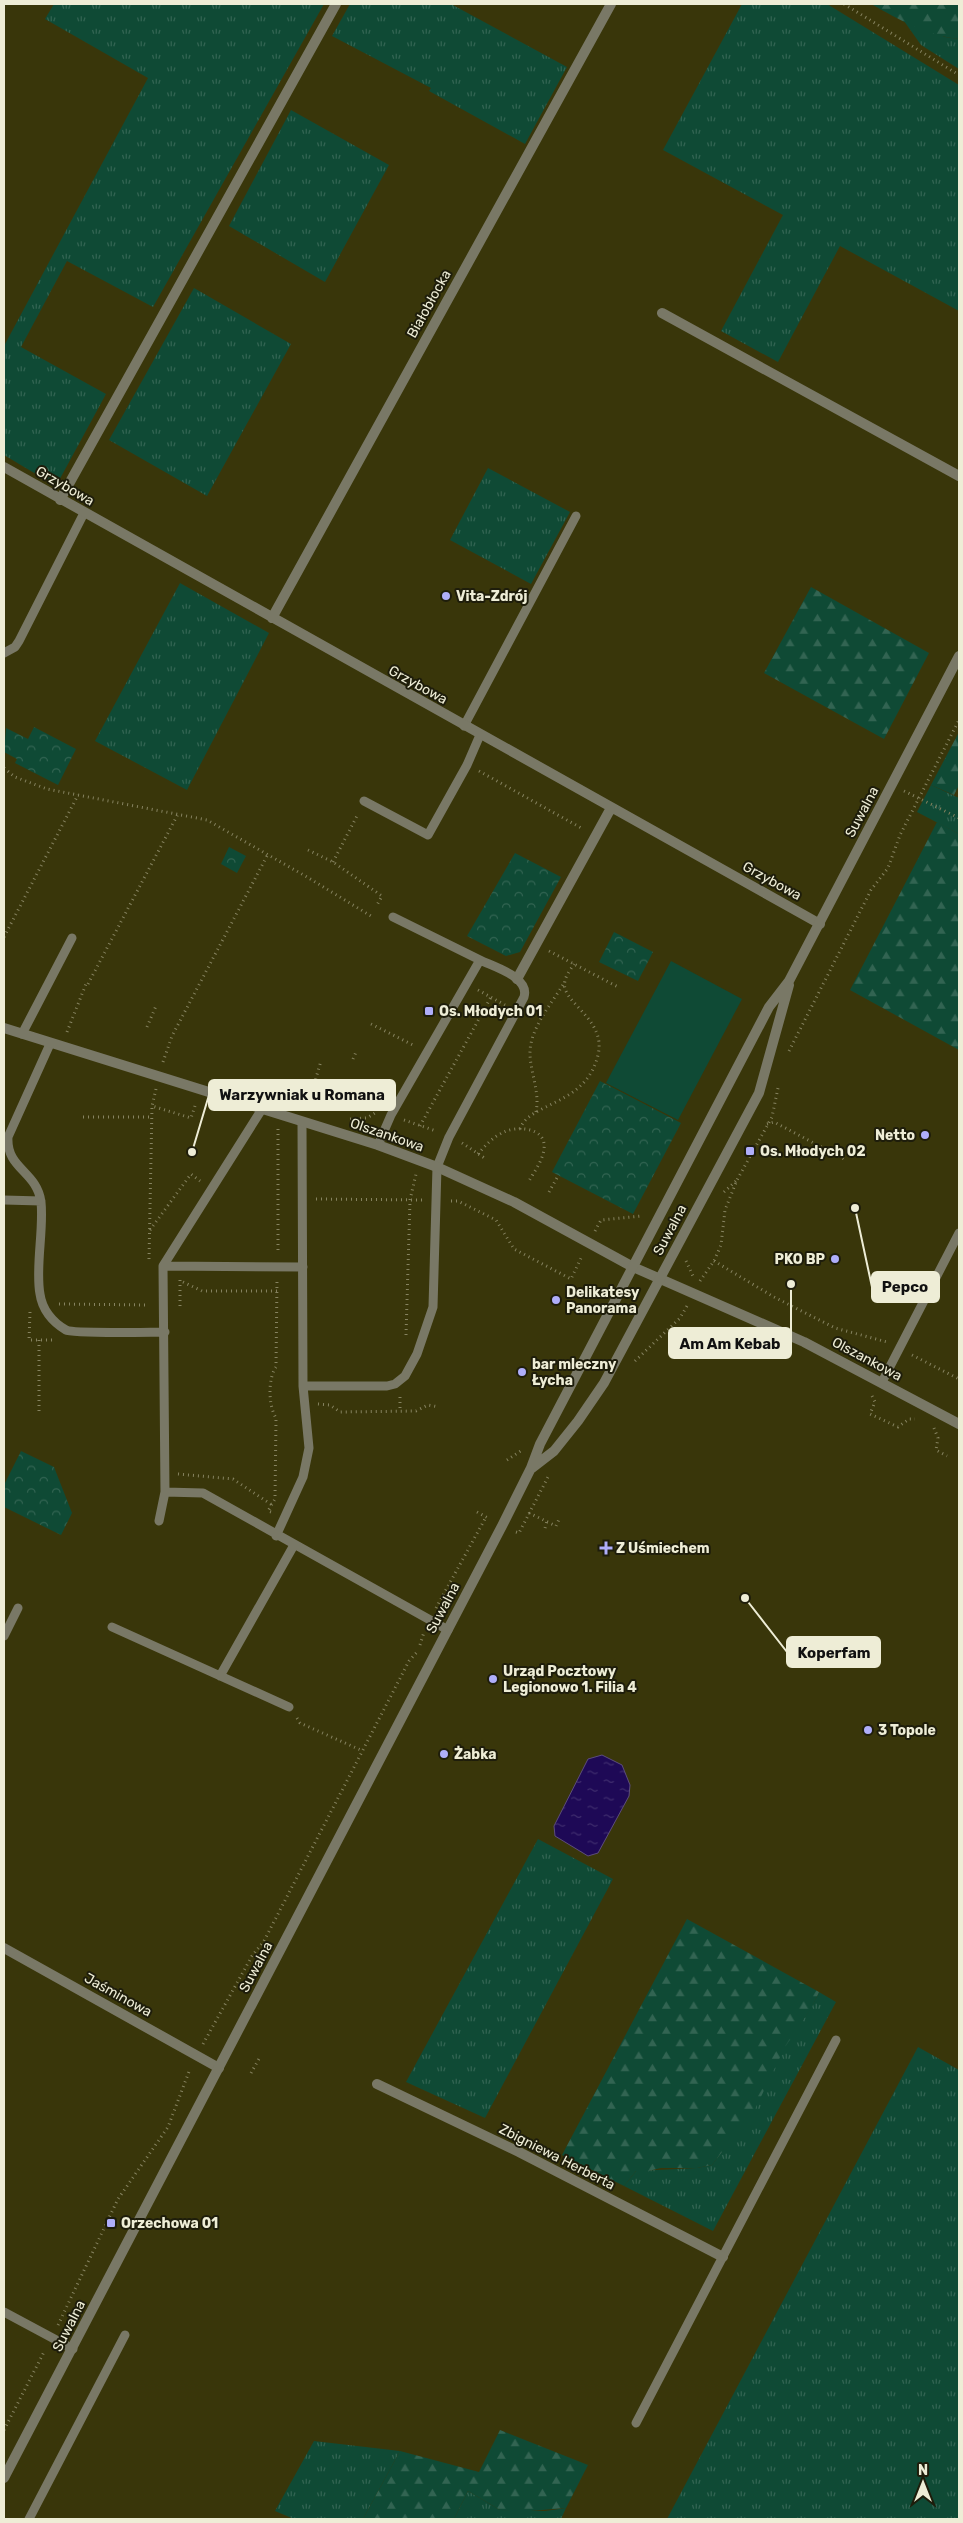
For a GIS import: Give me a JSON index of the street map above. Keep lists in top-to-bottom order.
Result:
{
  "streets": {
    "street": [
      "Białobłocka",
      "Grzybowa",
      "Suwalna",
      "Olszankowa",
      "Jaśminowa",
      "Zbigniewa Herberta"
    ]
  },
  "crossings": [
    ["Białobłocka", "Grzybowa"],
    ["Grzybowa", "Suwalna"],
    ["Suwalna", "Olszankowa"],
    ["Suwalna", "Jaśminowa"]
  ],
  "places": {
    "other": [
      "Vita-Zdrój",
      "Netto",
      "Warzywniak u Romana",
      "Pepco",
      "PKO BP",
      "Am Am Kebab",
      "Delikatesy Panorama",
      "bar mleczny Łycha",
      "Koperfam",
      "Urząd Pocztowy Legionowo 1. Filia 4",
      "3 Topole",
      "Żabka"
    ],
    "transit": ["Os. Młodych 01", "Os. Młodych 02", "Orzechowa 01"],
    "health": ["Z Uśmiechem"]
  },
  "north": "top"
}
